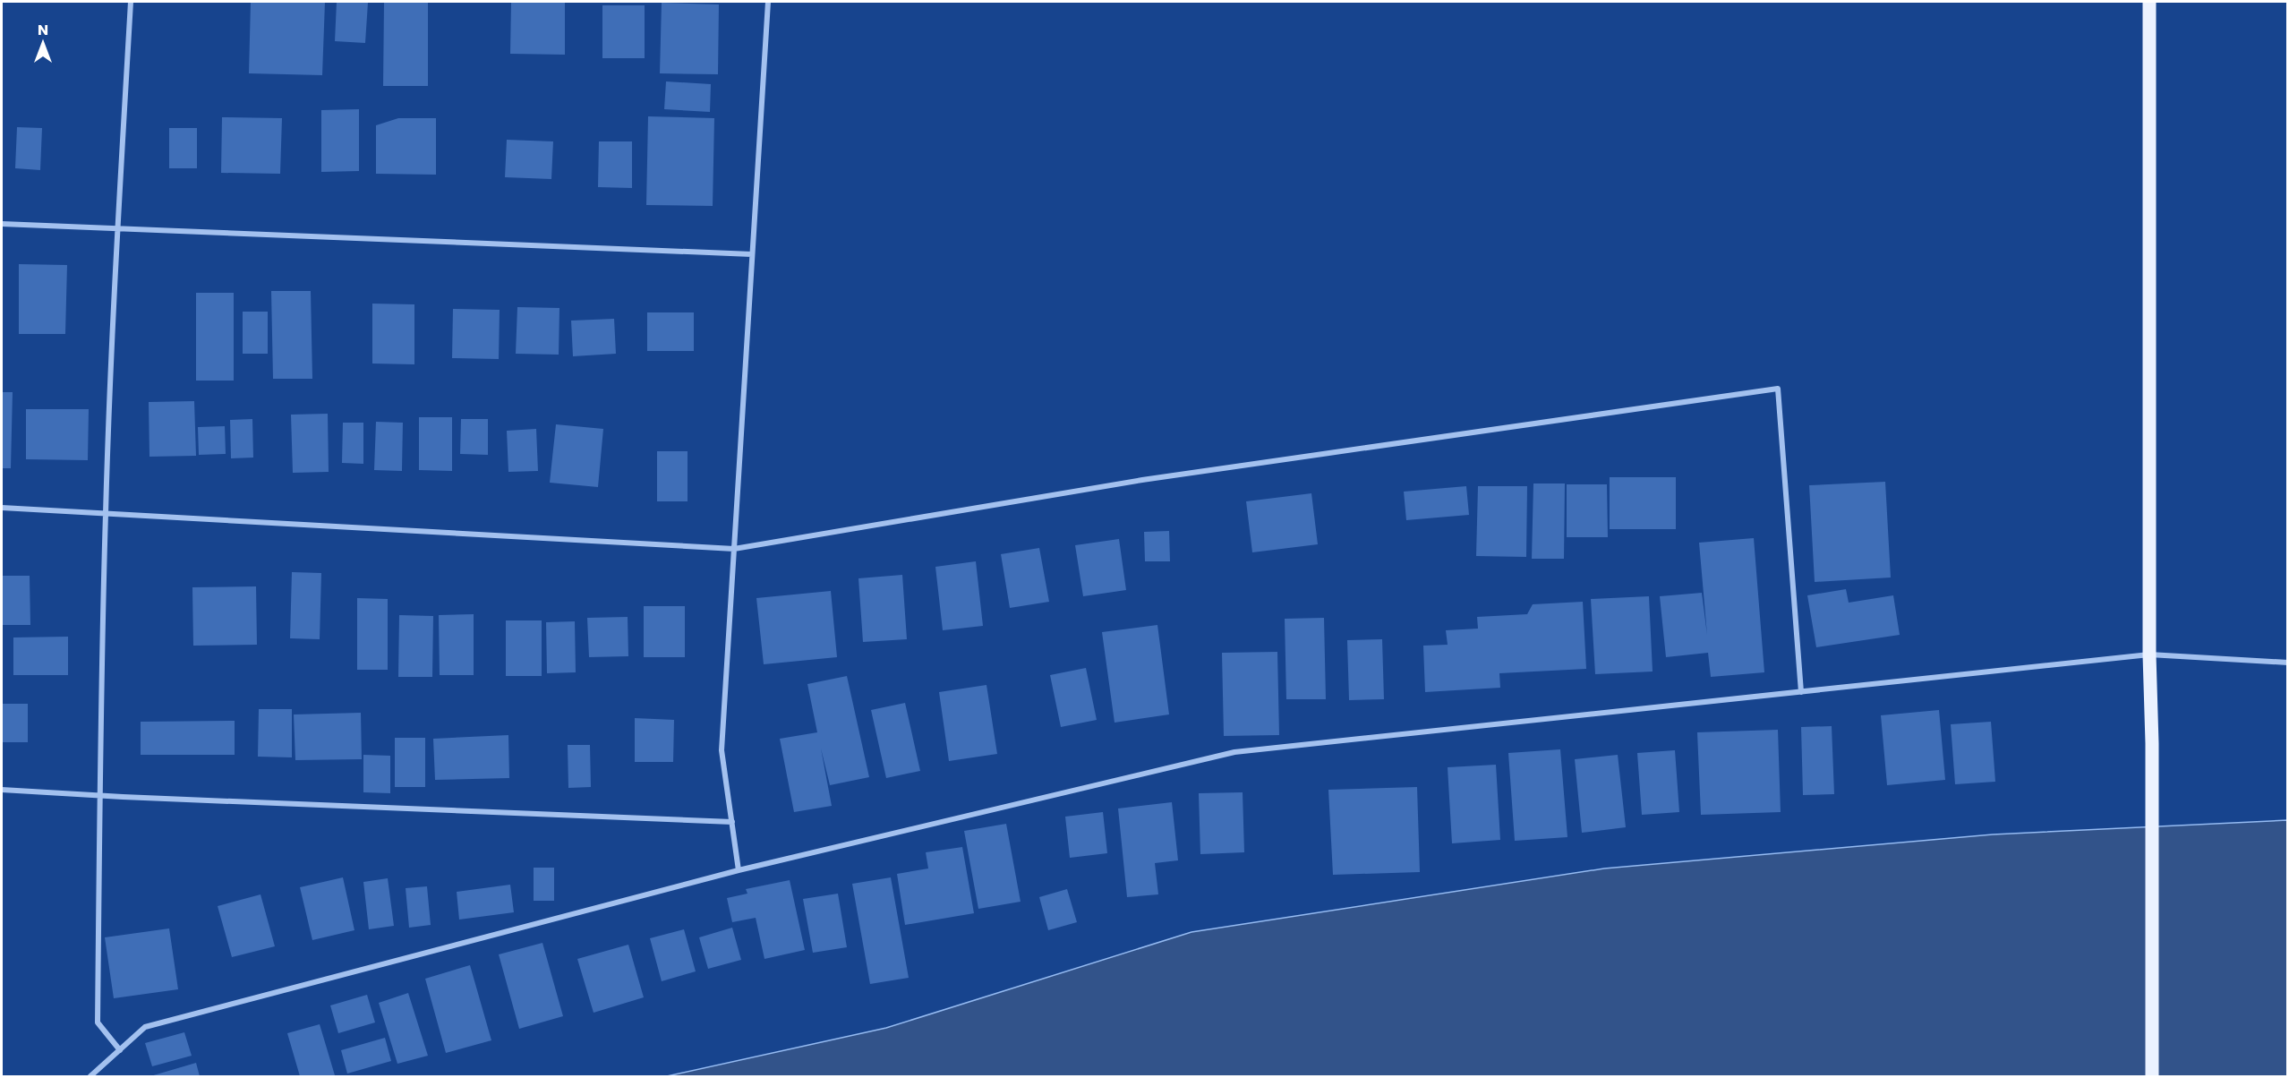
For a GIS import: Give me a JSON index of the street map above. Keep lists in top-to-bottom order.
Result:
{
  "north": "top"
}
